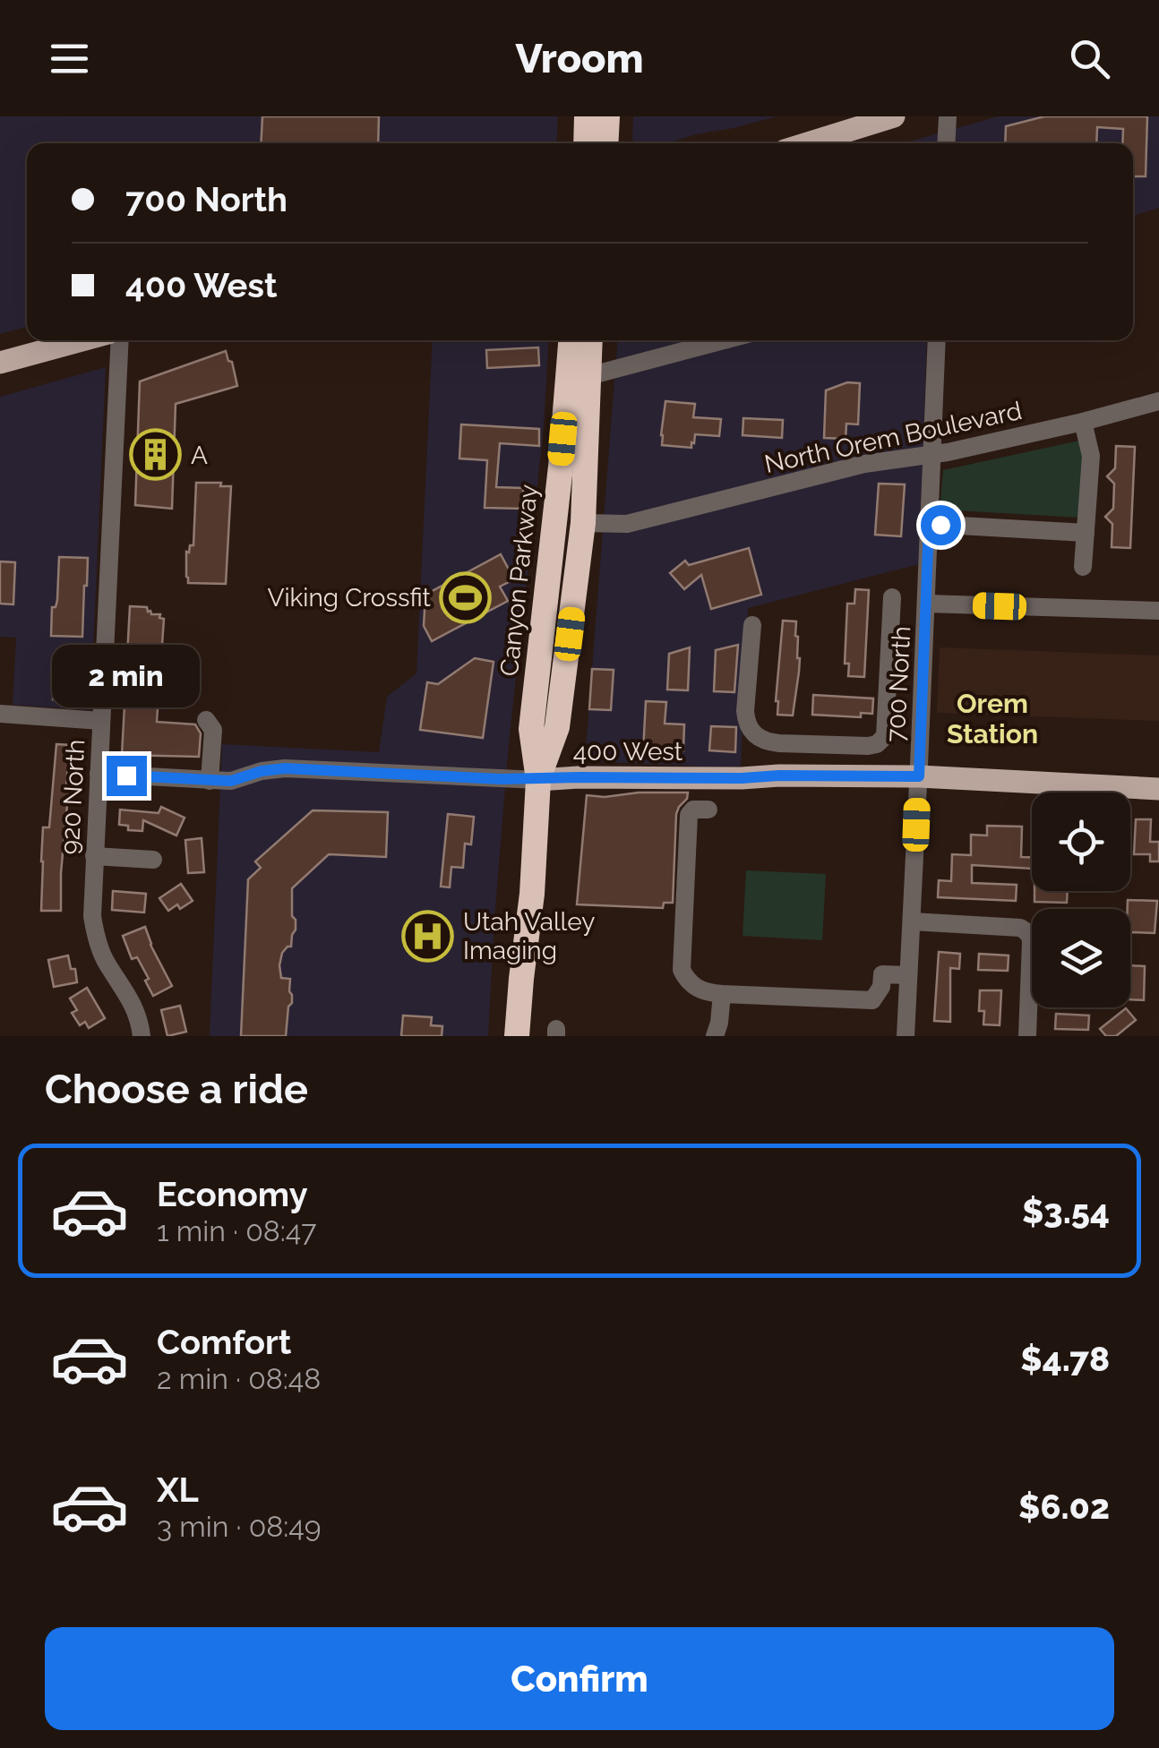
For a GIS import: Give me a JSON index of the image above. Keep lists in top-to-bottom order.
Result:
{
  "streets": {
    "highway": ["Canyon Parkway"],
    "main road": ["400 West"],
    "street": ["North Orem Boulevard", "700 North", "920 North"]
  },
  "crossings": [
    ["North Orem Boulevard", "Canyon Parkway"],
    ["North Orem Boulevard", "700 North"],
    ["Canyon Parkway", "400 West"],
    ["700 North", "400 West"],
    ["400 West", "920 North"]
  ],
  "districts": ["Orem Station"],
  "places": {
    "building": ["A"],
    "sports": ["Viking Crossfit"],
    "hospital": ["Utah Valley Imaging"]
  },
  "page": {
    "header": "Vroom",
    "banner": ["700 North", "400 West"],
    "bubble": "2 min",
    "heading": "Choose a ride",
    "list": [
      {
        "name": "Economy",
        "note": "1 min · 08:47",
        "value": "$3.54"
      },
      {
        "name": "Comfort",
        "note": "2 min · 08:48",
        "value": "$4.78"
      },
      {
        "name": "XL",
        "note": "3 min · 08:49",
        "value": "$6.02"
      }
    ],
    "buttons": "Confirm"
  }
}
